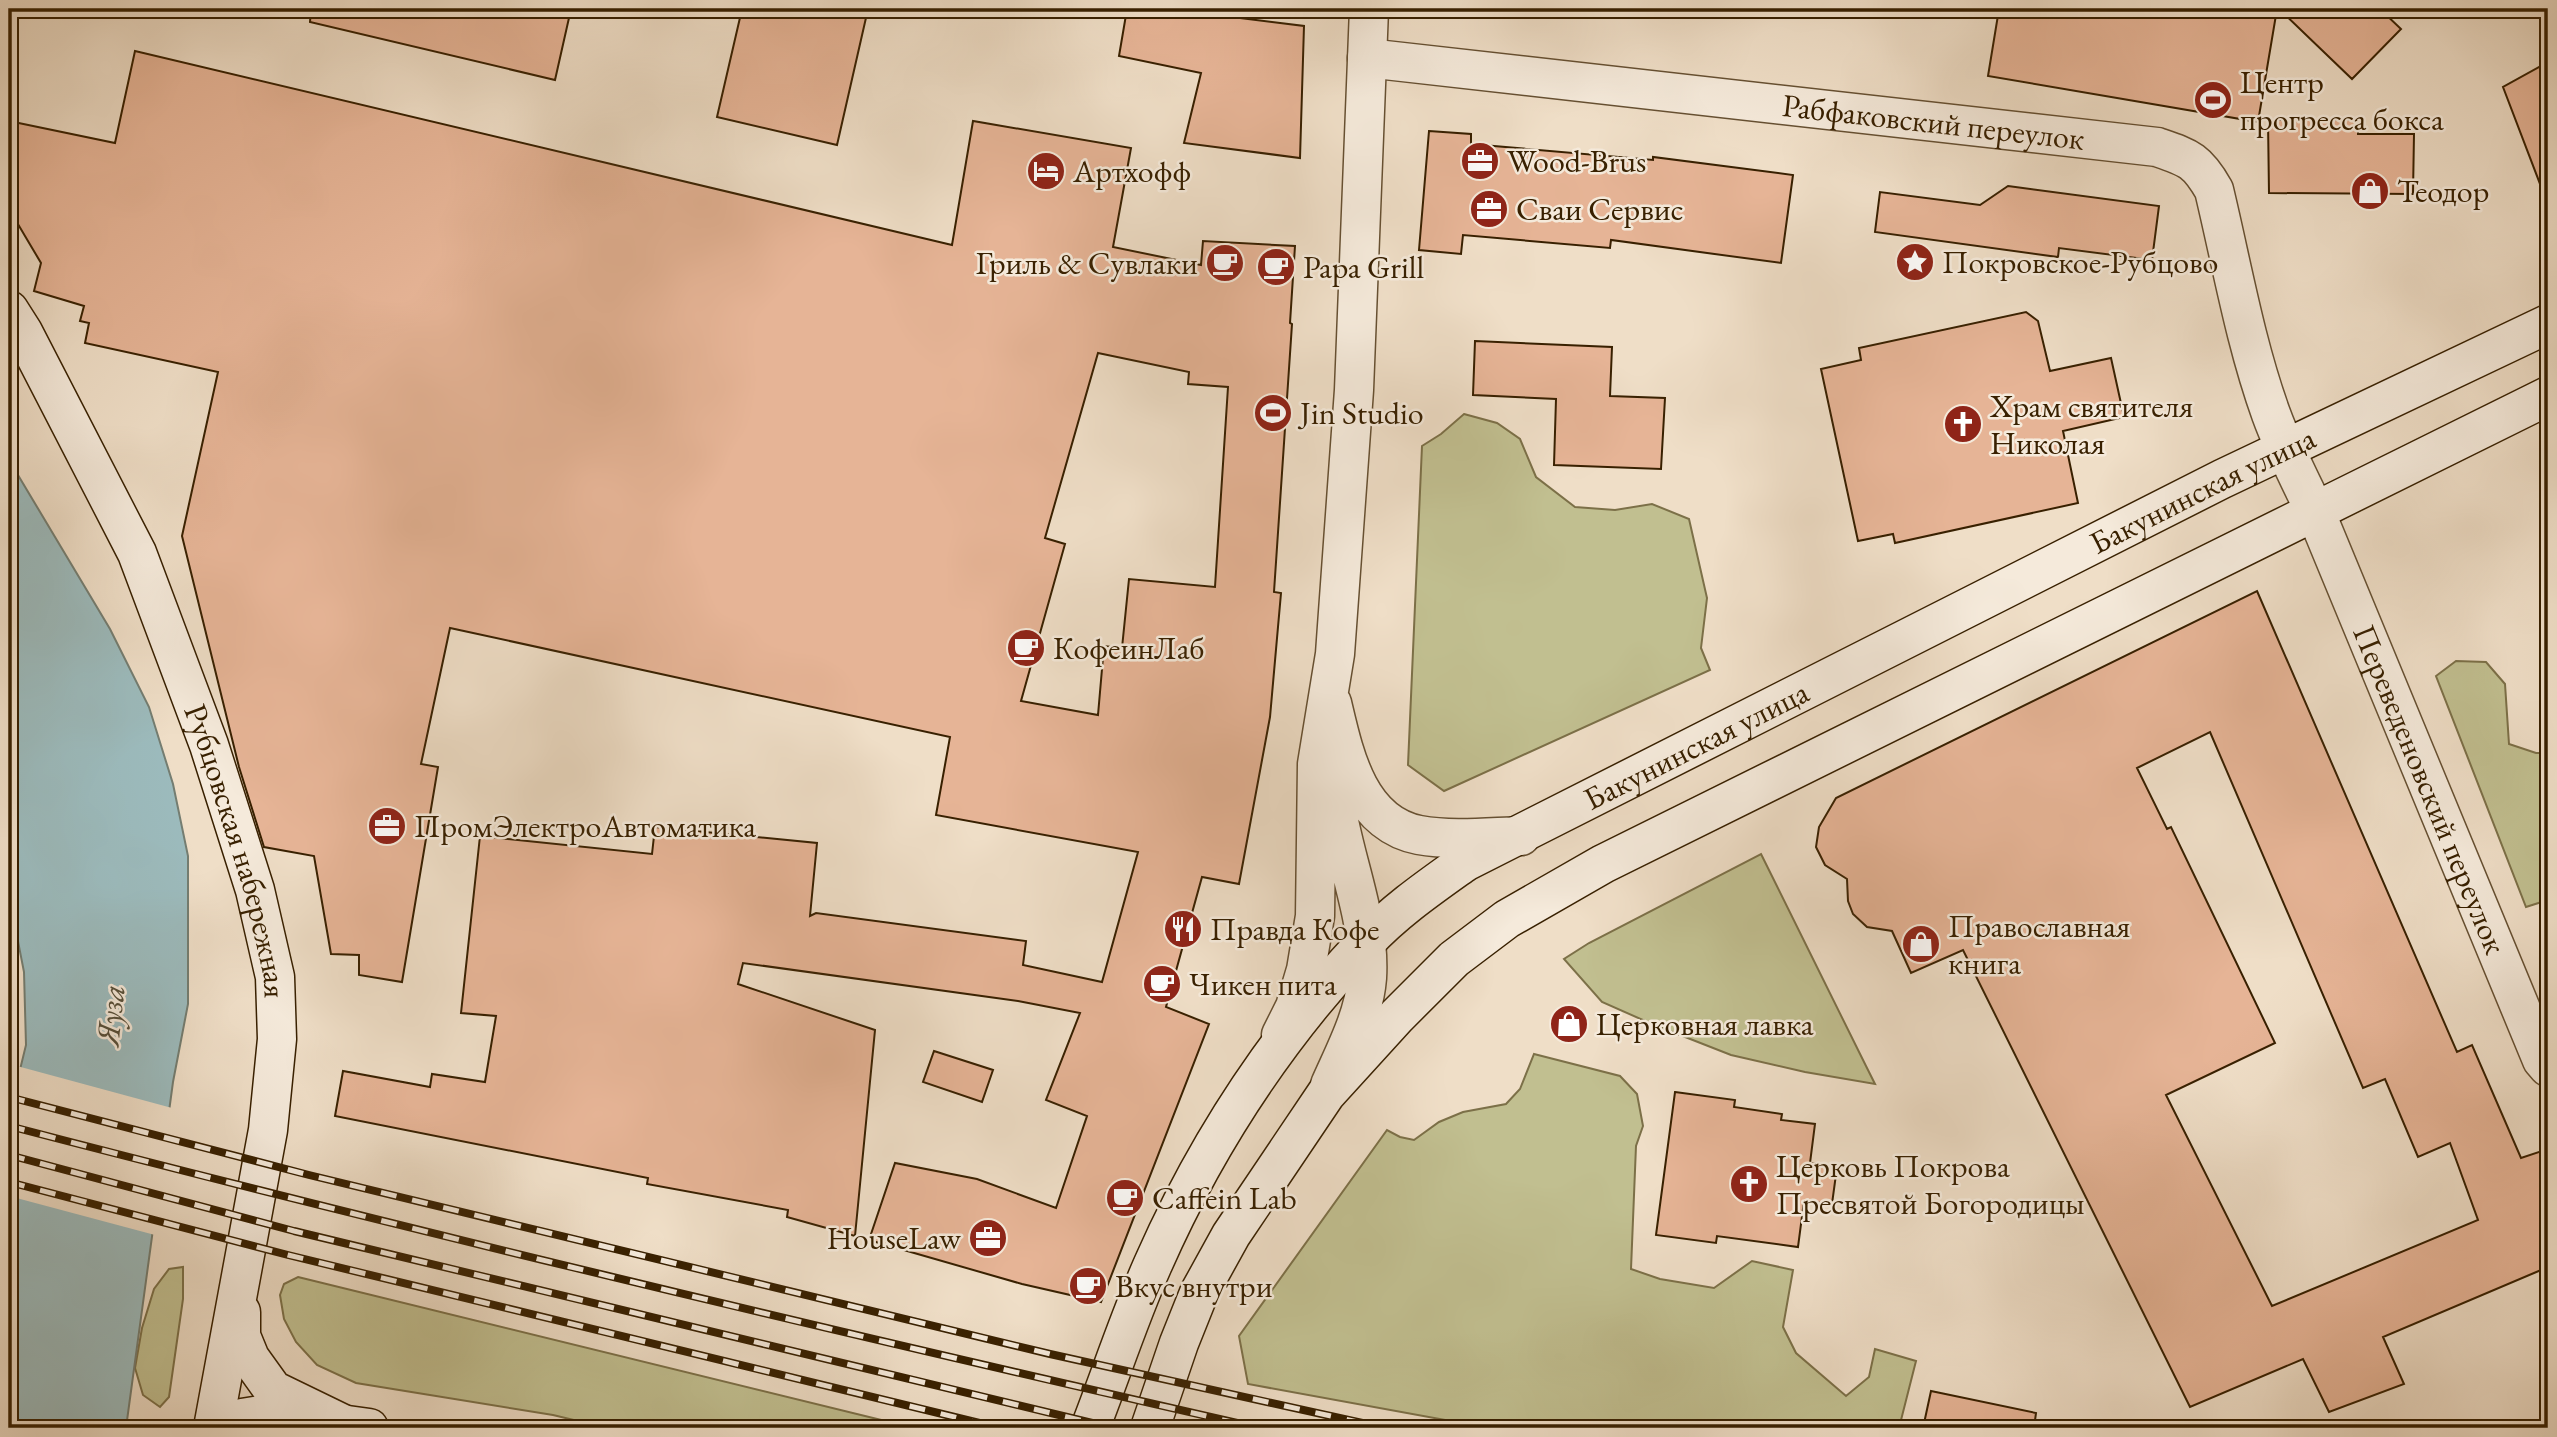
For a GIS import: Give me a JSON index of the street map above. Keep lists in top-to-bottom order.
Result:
{
  "streets": {
    "main road": [
      "Рабфаковский переулок",
      "Бакунинская улица",
      "Переведеновский переулок",
      "Рубцовская набережная"
    ]
  },
  "crossings": [
    ["Рабфаковский переулок", "Бакунинская улица"],
    ["Рабфаковский переулок", "Переведеновский переулок"],
    ["Бакунинская улица", "Переведеновский переулок"]
  ],
  "water": ["Яуза"],
  "places": {
    "sports": ["Центр прогресса бокса", "Jin Studio"],
    "office": [
      "Wood-Brus",
      "Сваи Сервис",
      "ПромЭлектроАвтоматика",
      "HouseLaw"
    ],
    "hotel": ["Артхофф"],
    "shop": ["Теодор", "Православная книга", "Церковная лавка"],
    "place": ["Покровское-Рубцово"],
    "cafe": [
      "Гриль & Сувлаки",
      "Papa Grill",
      "КофеинЛаб",
      "Чикен пита",
      "Caffein Lab",
      "Вкус внутри"
    ],
    "church": ["Храм святителя Николая", "Церковь Покрова Пресвятой Богородицы"],
    "restaurant": ["Правда Кофе"]
  }
}
